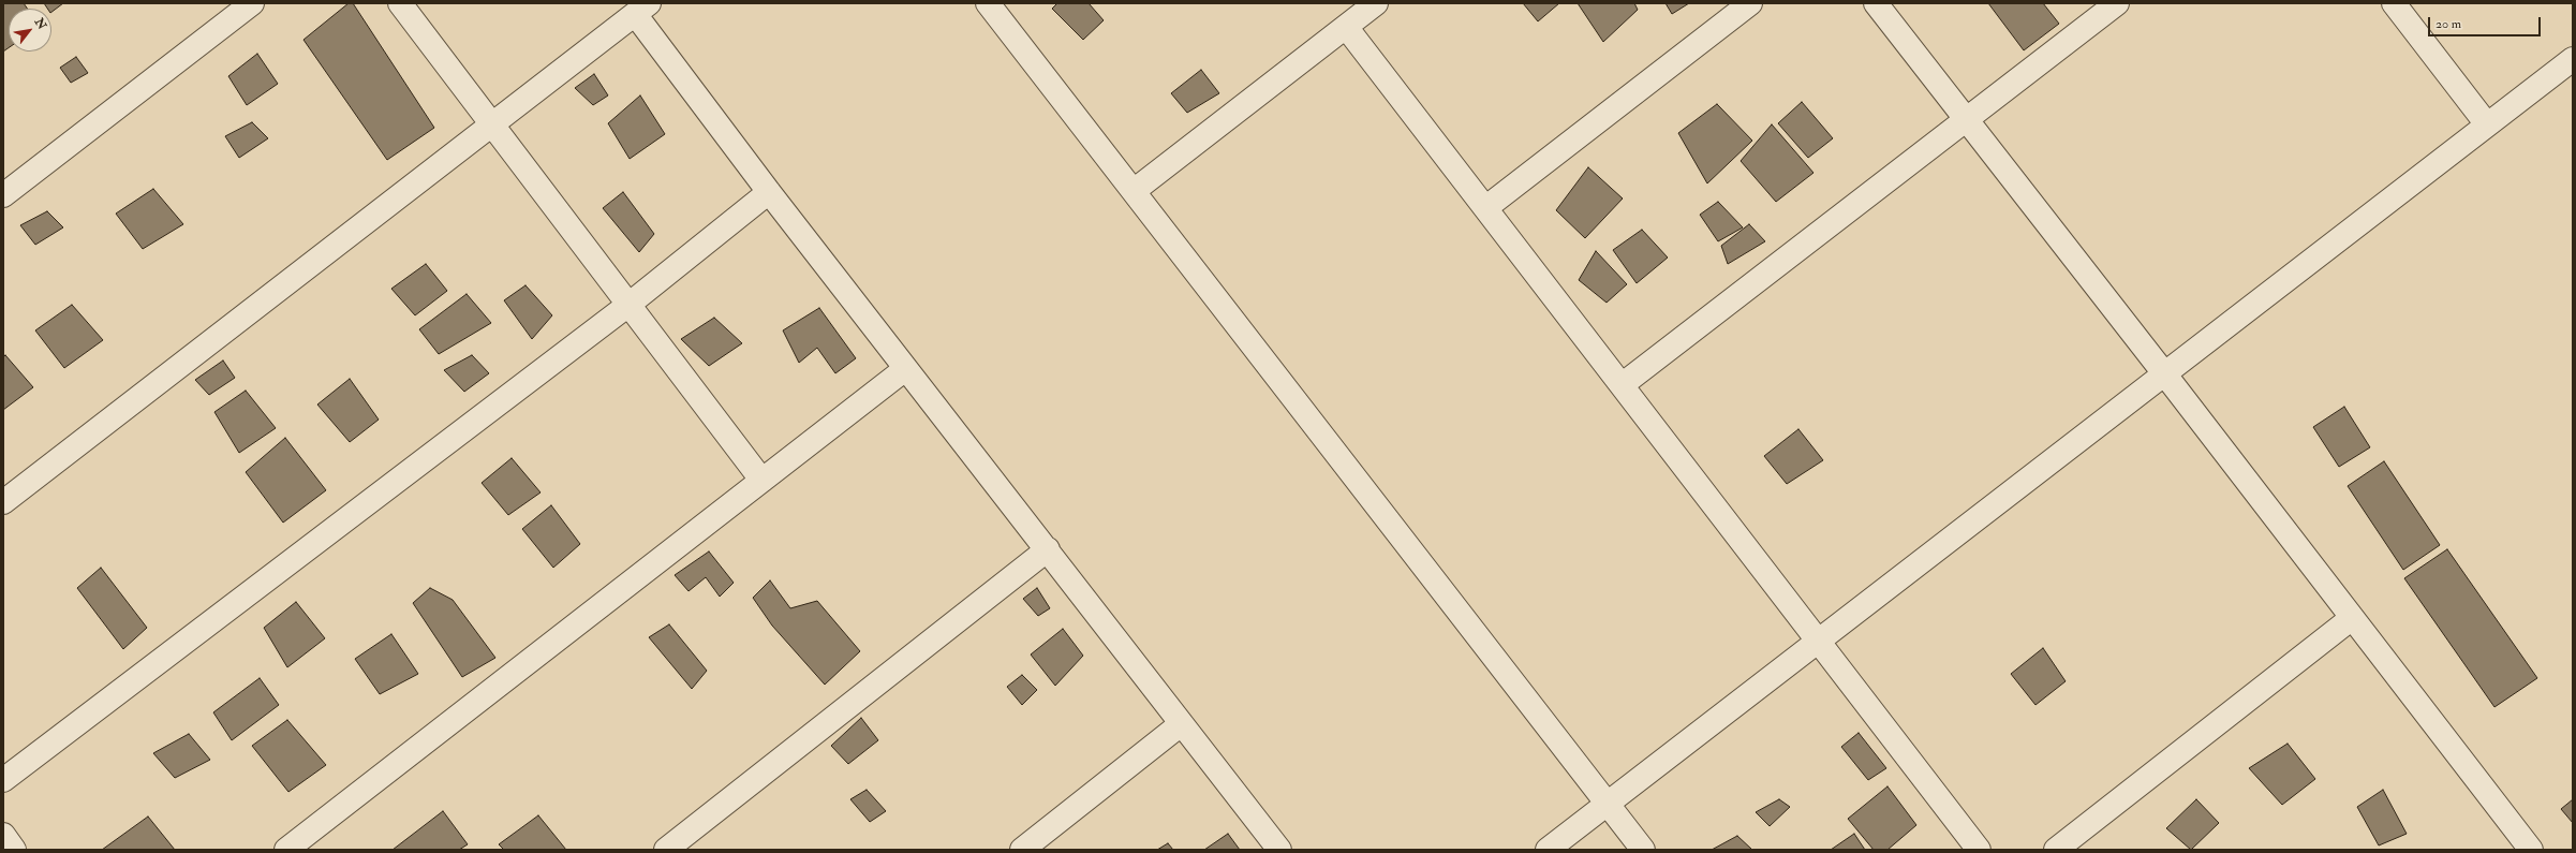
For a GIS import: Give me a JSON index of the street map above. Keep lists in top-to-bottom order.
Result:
{
  "scale_bar": "20 m",
  "north": "top right"
}
